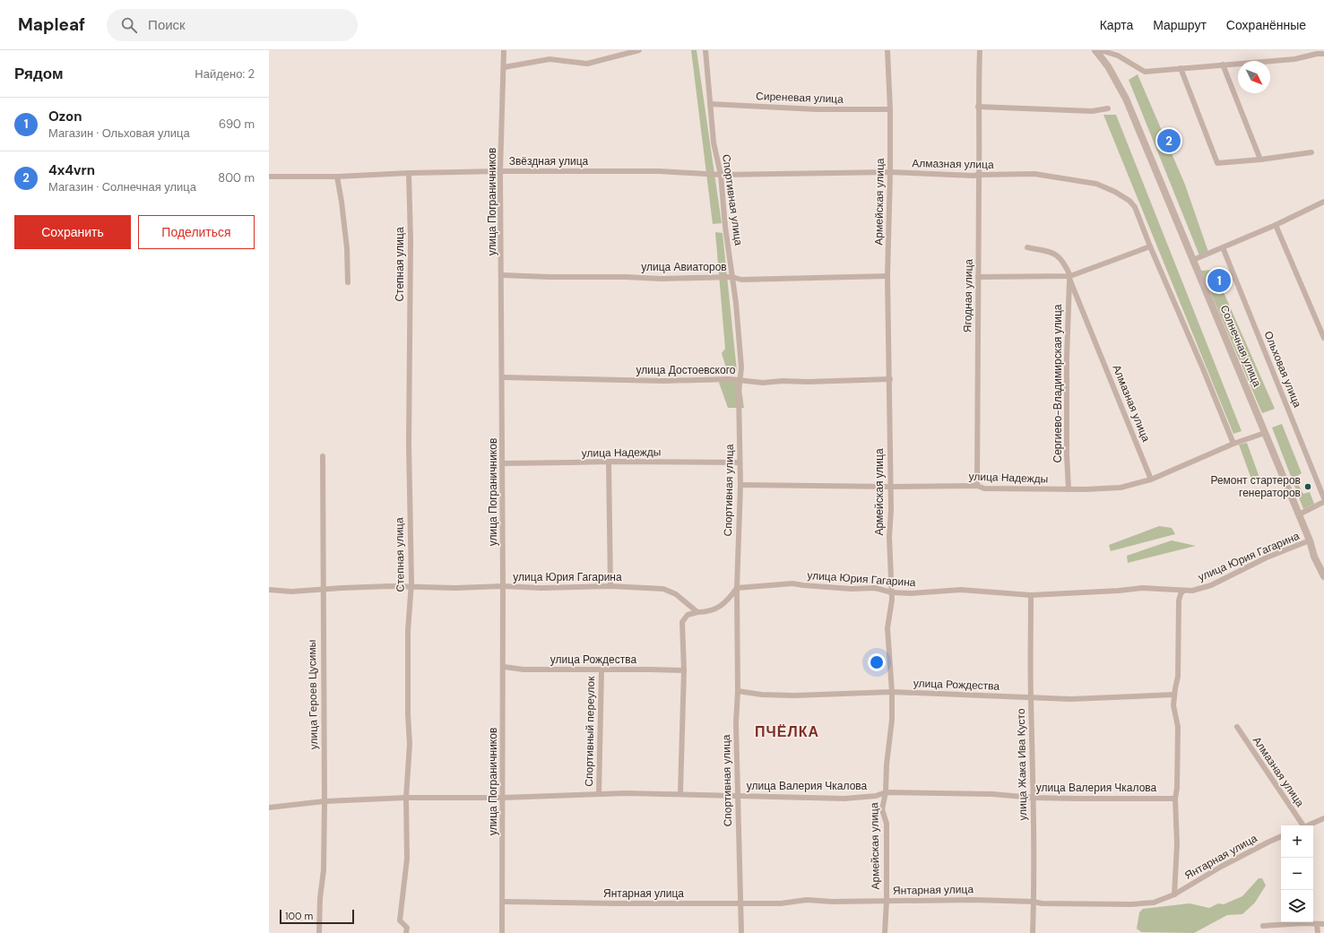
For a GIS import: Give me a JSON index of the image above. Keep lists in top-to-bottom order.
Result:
{
  "streets": {
    "street": [
      "Сиреневая улица",
      "Звёздная улица",
      "Алмазная улица",
      "Спортивная улица",
      "улица Пограничников",
      "Армейская улица",
      "Степная улица",
      "улица Авиаторов",
      "Ягодная улица",
      "Солнечная улица",
      "Ольховая улица",
      "улица Достоевского",
      "Сергиево-Владимирская улица",
      "улица Надежды",
      "улица Юрия Гагарина",
      "улица Рождества",
      "улица Героев Цусимы",
      "Спортивный переулок",
      "улица Жака Ива Кусто",
      "улица Валерия Чкалова",
      "Янтарная улица"
    ]
  },
  "crossings": [
    ["Сиреневая улица", "Спортивная улица"],
    ["Сиреневая улица", "Армейская улица"],
    ["Звёздная улица", "Алмазная улица"],
    ["Звёздная улица", "Спортивная улица"],
    ["Звёздная улица", "улица Пограничников"],
    ["Звёздная улица", "Степная улица"],
    ["Алмазная улица", "Спортивная улица"],
    ["Алмазная улица", "Армейская улица"],
    ["Алмазная улица", "Ягодная улица"],
    ["Алмазная улица", "Сергиево-Владимирская улица"],
    ["Алмазная улица", "улица Надежды"],
    ["Спортивная улица", "улица Авиаторов"],
    ["Спортивная улица", "улица Достоевского"],
    ["Спортивная улица", "улица Надежды"],
    ["Спортивная улица", "улица Юрия Гагарина"],
    ["Спортивная улица", "улица Рождества"],
    ["Спортивная улица", "улица Валерия Чкалова"],
    ["Спортивная улица", "Янтарная улица"],
    ["улица Пограничников", "улица Авиаторов"],
    ["улица Пограничников", "улица Достоевского"],
    ["улица Пограничников", "улица Надежды"],
    ["улица Пограничников", "улица Юрия Гагарина"],
    ["улица Пограничников", "улица Рождества"],
    ["улица Пограничников", "улица Валерия Чкалова"],
    ["улица Пограничников", "Янтарная улица"],
    ["Армейская улица", "улица Авиаторов"],
    ["Армейская улица", "улица Достоевского"],
    ["Армейская улица", "улица Надежды"],
    ["Армейская улица", "улица Юрия Гагарина"],
    ["Армейская улица", "улица Рождества"],
    ["Армейская улица", "улица Валерия Чкалова"],
    ["Армейская улица", "Янтарная улица"],
    ["Степная улица", "улица Юрия Гагарина"],
    ["Степная улица", "улица Валерия Чкалова"],
    ["Ягодная улица", "улица Надежды"],
    ["Солнечная улица", "улица Надежды"],
    ["Солнечная улица", "улица Юрия Гагарина"],
    ["Сергиево-Владимирская улица", "улица Надежды"],
    ["улица Юрия Гагарина", "улица Героев Цусимы"],
    ["улица Юрия Гагарина", "улица Жака Ива Кусто"],
    ["улица Рождества", "Спортивный переулок"],
    ["улица Рождества", "улица Жака Ива Кусто"],
    ["улица Героев Цусимы", "улица Валерия Чкалова"],
    ["Спортивный переулок", "улица Валерия Чкалова"],
    ["улица Жака Ива Кусто", "улица Валерия Чкалова"],
    ["улица Жака Ива Кусто", "Янтарная улица"]
  ],
  "districts": ["ПЧЁЛКА"],
  "places": ["Ремонт стартеров генераторов"],
  "scale_bar": "100 m",
  "north": "bottom right",
  "page": {
    "header": "Mapleaf",
    "search": "Поиск",
    "nav": ["Карта", "Маршрут", "Сохранённые"],
    "heading": ["Рядом", "Найдено: 2"],
    "list": [
      {
        "mark": "1",
        "name": "Ozon",
        "note": "Магазин · Ольховая улица",
        "value": "690 m"
      },
      {
        "mark": "2",
        "name": "4x4vrn",
        "note": "Магазин · Солнечная улица",
        "value": "800 m"
      }
    ],
    "pins": ["2", "1"],
    "buttons": ["Сохранить", "Поделиться"],
    "map_buttons": ["+", "−"],
    "scale": "100 m"
  }
}
